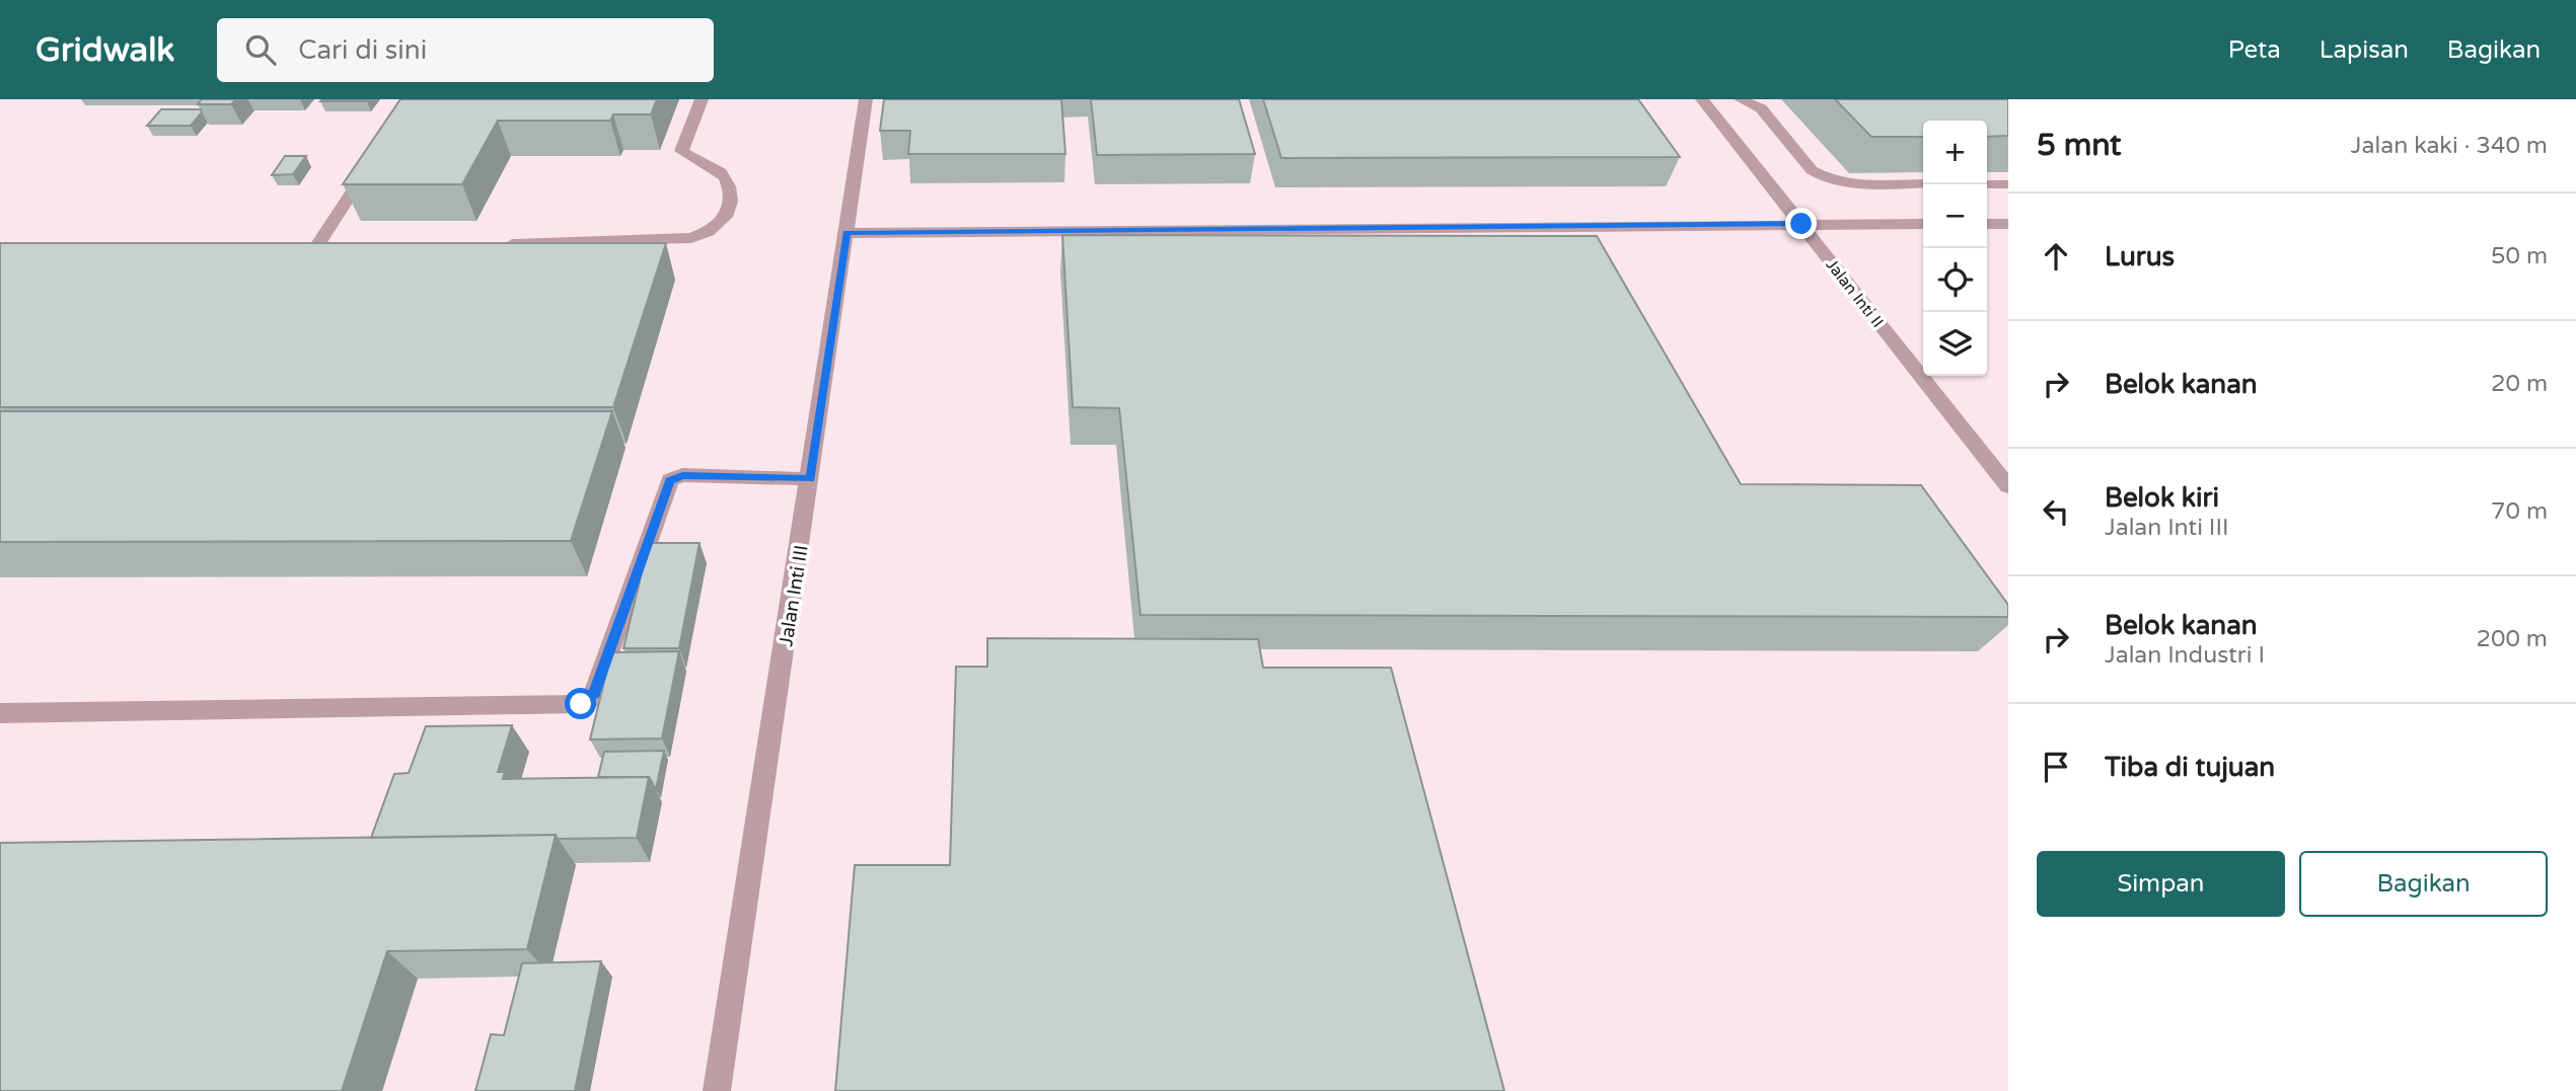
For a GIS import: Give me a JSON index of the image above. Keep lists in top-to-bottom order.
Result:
{
  "streets": {
    "street": ["Jalan Inti II", "Jalan Inti III"]
  },
  "page": {
    "header": "Gridwalk",
    "search": "Cari di sini",
    "nav": ["Peta", "Lapisan", "Bagikan"],
    "heading": ["5 mnt", "Jalan kaki · 340 m"],
    "map_buttons": ["+", "−"],
    "list": [
      ["Lurus", "50 m"],
      ["Belok kanan", "20 m"],
      ["Belok kiri", "Jalan Inti III", "70 m"],
      ["Belok kanan", "Jalan Industri I", "200 m"],
      "Tiba di tujuan"
    ],
    "buttons": ["Simpan", "Bagikan"]
  }
}
